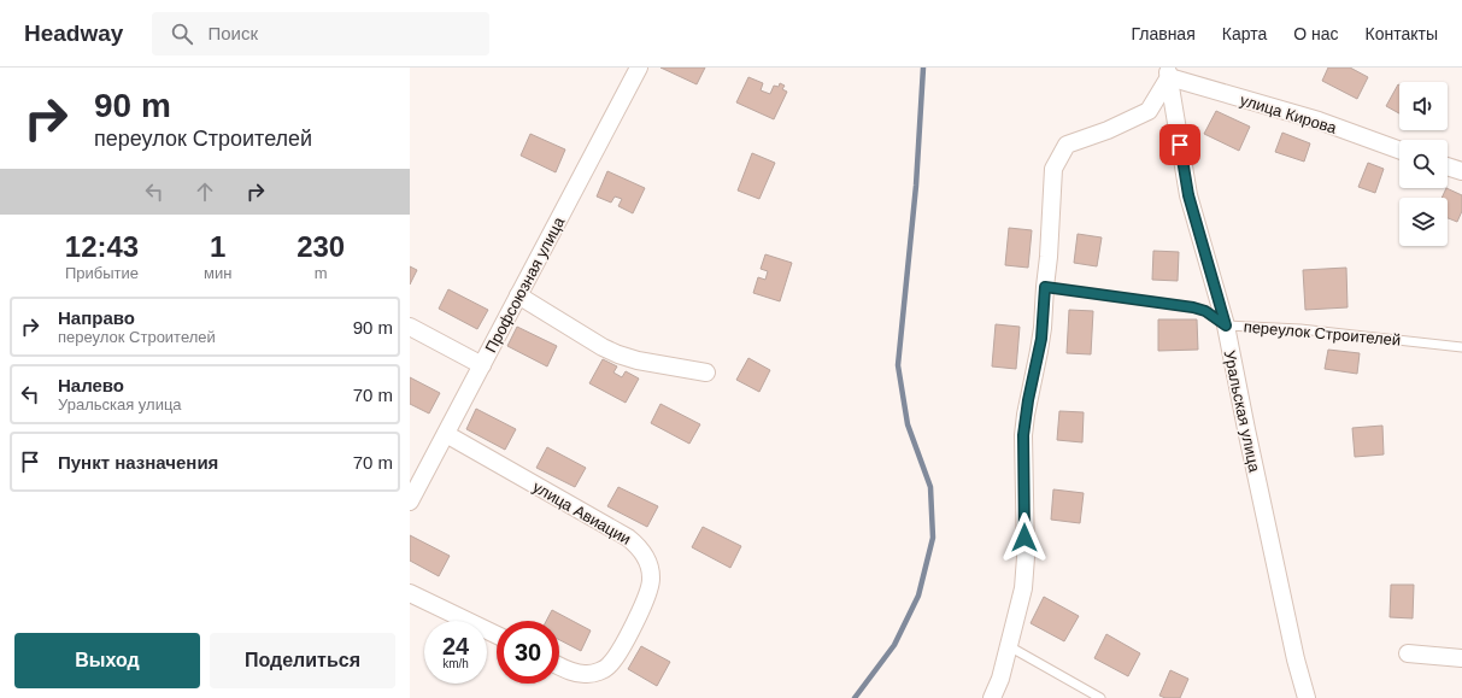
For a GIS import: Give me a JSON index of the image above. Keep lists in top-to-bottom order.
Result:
{
  "streets": {
    "street": [
      "улица Кирова",
      "Профсоюзная улица",
      "Уральская улица",
      "улица Авиации"
    ],
    "lane": ["переулок Строителей"]
  },
  "crossings": [
    ["улица Кирова", "Уральская улица"],
    ["Профсоюзная улица", "улица Авиации"],
    ["переулок Строителей", "Уральская улица"]
  ],
  "page": {
    "header": "Headway",
    "search": "Поиск",
    "nav": [
      "Главная",
      "Карта",
      "О нас",
      "Контакты"
    ],
    "turn": ["90 m", "переулок Строителей"],
    "eta": [
      "12:43",
      "Прибытие",
      "1",
      "мин",
      "230",
      "m"
    ],
    "list": [
      {
        "name": "Направо",
        "note": "переулок Строителей",
        "value": "90 m"
      },
      {
        "name": "Налево",
        "note": "Уральская улица",
        "value": "70 m"
      },
      {
        "name": "Пункт назначения",
        "value": "70 m"
      }
    ],
    "speed": "24 km/h",
    "limit": "30",
    "buttons": ["Выход", "Поделиться"]
  }
}
